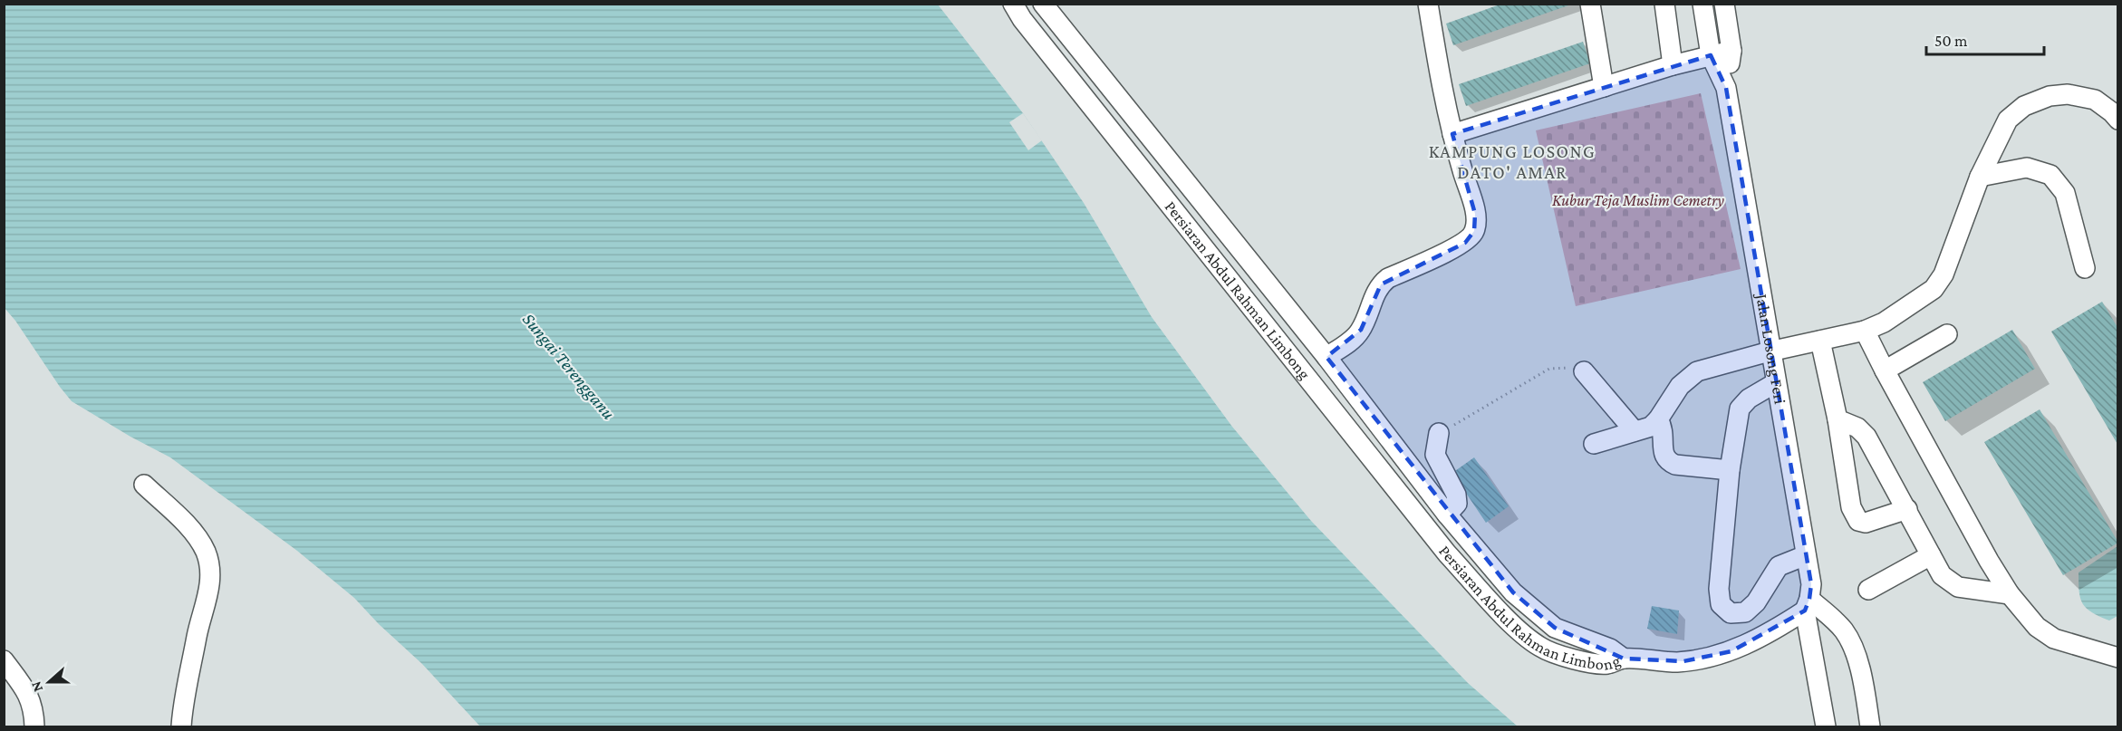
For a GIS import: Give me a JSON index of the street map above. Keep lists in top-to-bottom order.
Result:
{
  "streets": {
    "street": ["Persiaran Abdul Rahman Limbong", "Jalan Losong Feri"]
  },
  "districts": ["KAMPUNG LOSONG DATO' AMAR"],
  "water": ["Sungai Terengganu"],
  "parks": ["Kubur Teja Muslim Cemetry"],
  "scale_bar": "50 m",
  "north": "left"
}
